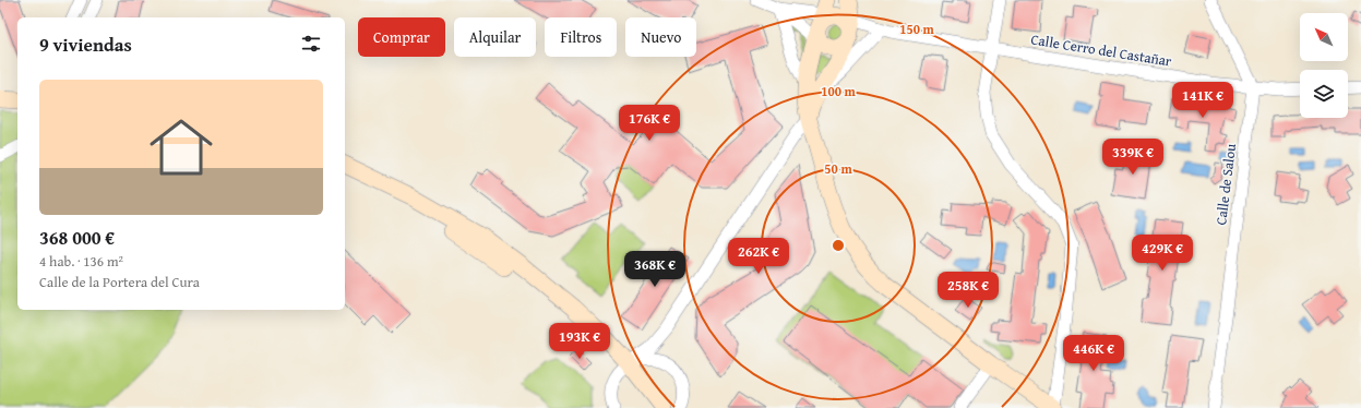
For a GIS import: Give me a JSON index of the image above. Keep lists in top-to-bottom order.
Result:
{
  "streets": {
    "street": ["Calle Cerro del Castañar", "Calle de Salou"]
  },
  "crossings": [
    ["Calle Cerro del Castañar", "Calle de Salou"]
  ],
  "north": "top left",
  "page": {
    "chip": [
      "Comprar",
      "Alquilar",
      "Filtros",
      "Nuevo"
    ],
    "heading": "9 viviendas",
    "list": [
      {
        "name": "368 000 €",
        "note": "4 hab. · 136 m² · Calle de la Portera del Cura"
      }
    ],
    "price": [
      "141K €",
      "176K €",
      "339K €",
      "429K €",
      "262K €",
      "368K €",
      "258K €",
      "193K €",
      "446K €"
    ]
  },
  "rings": ["150 m", "100 m", "50 m"]
}
